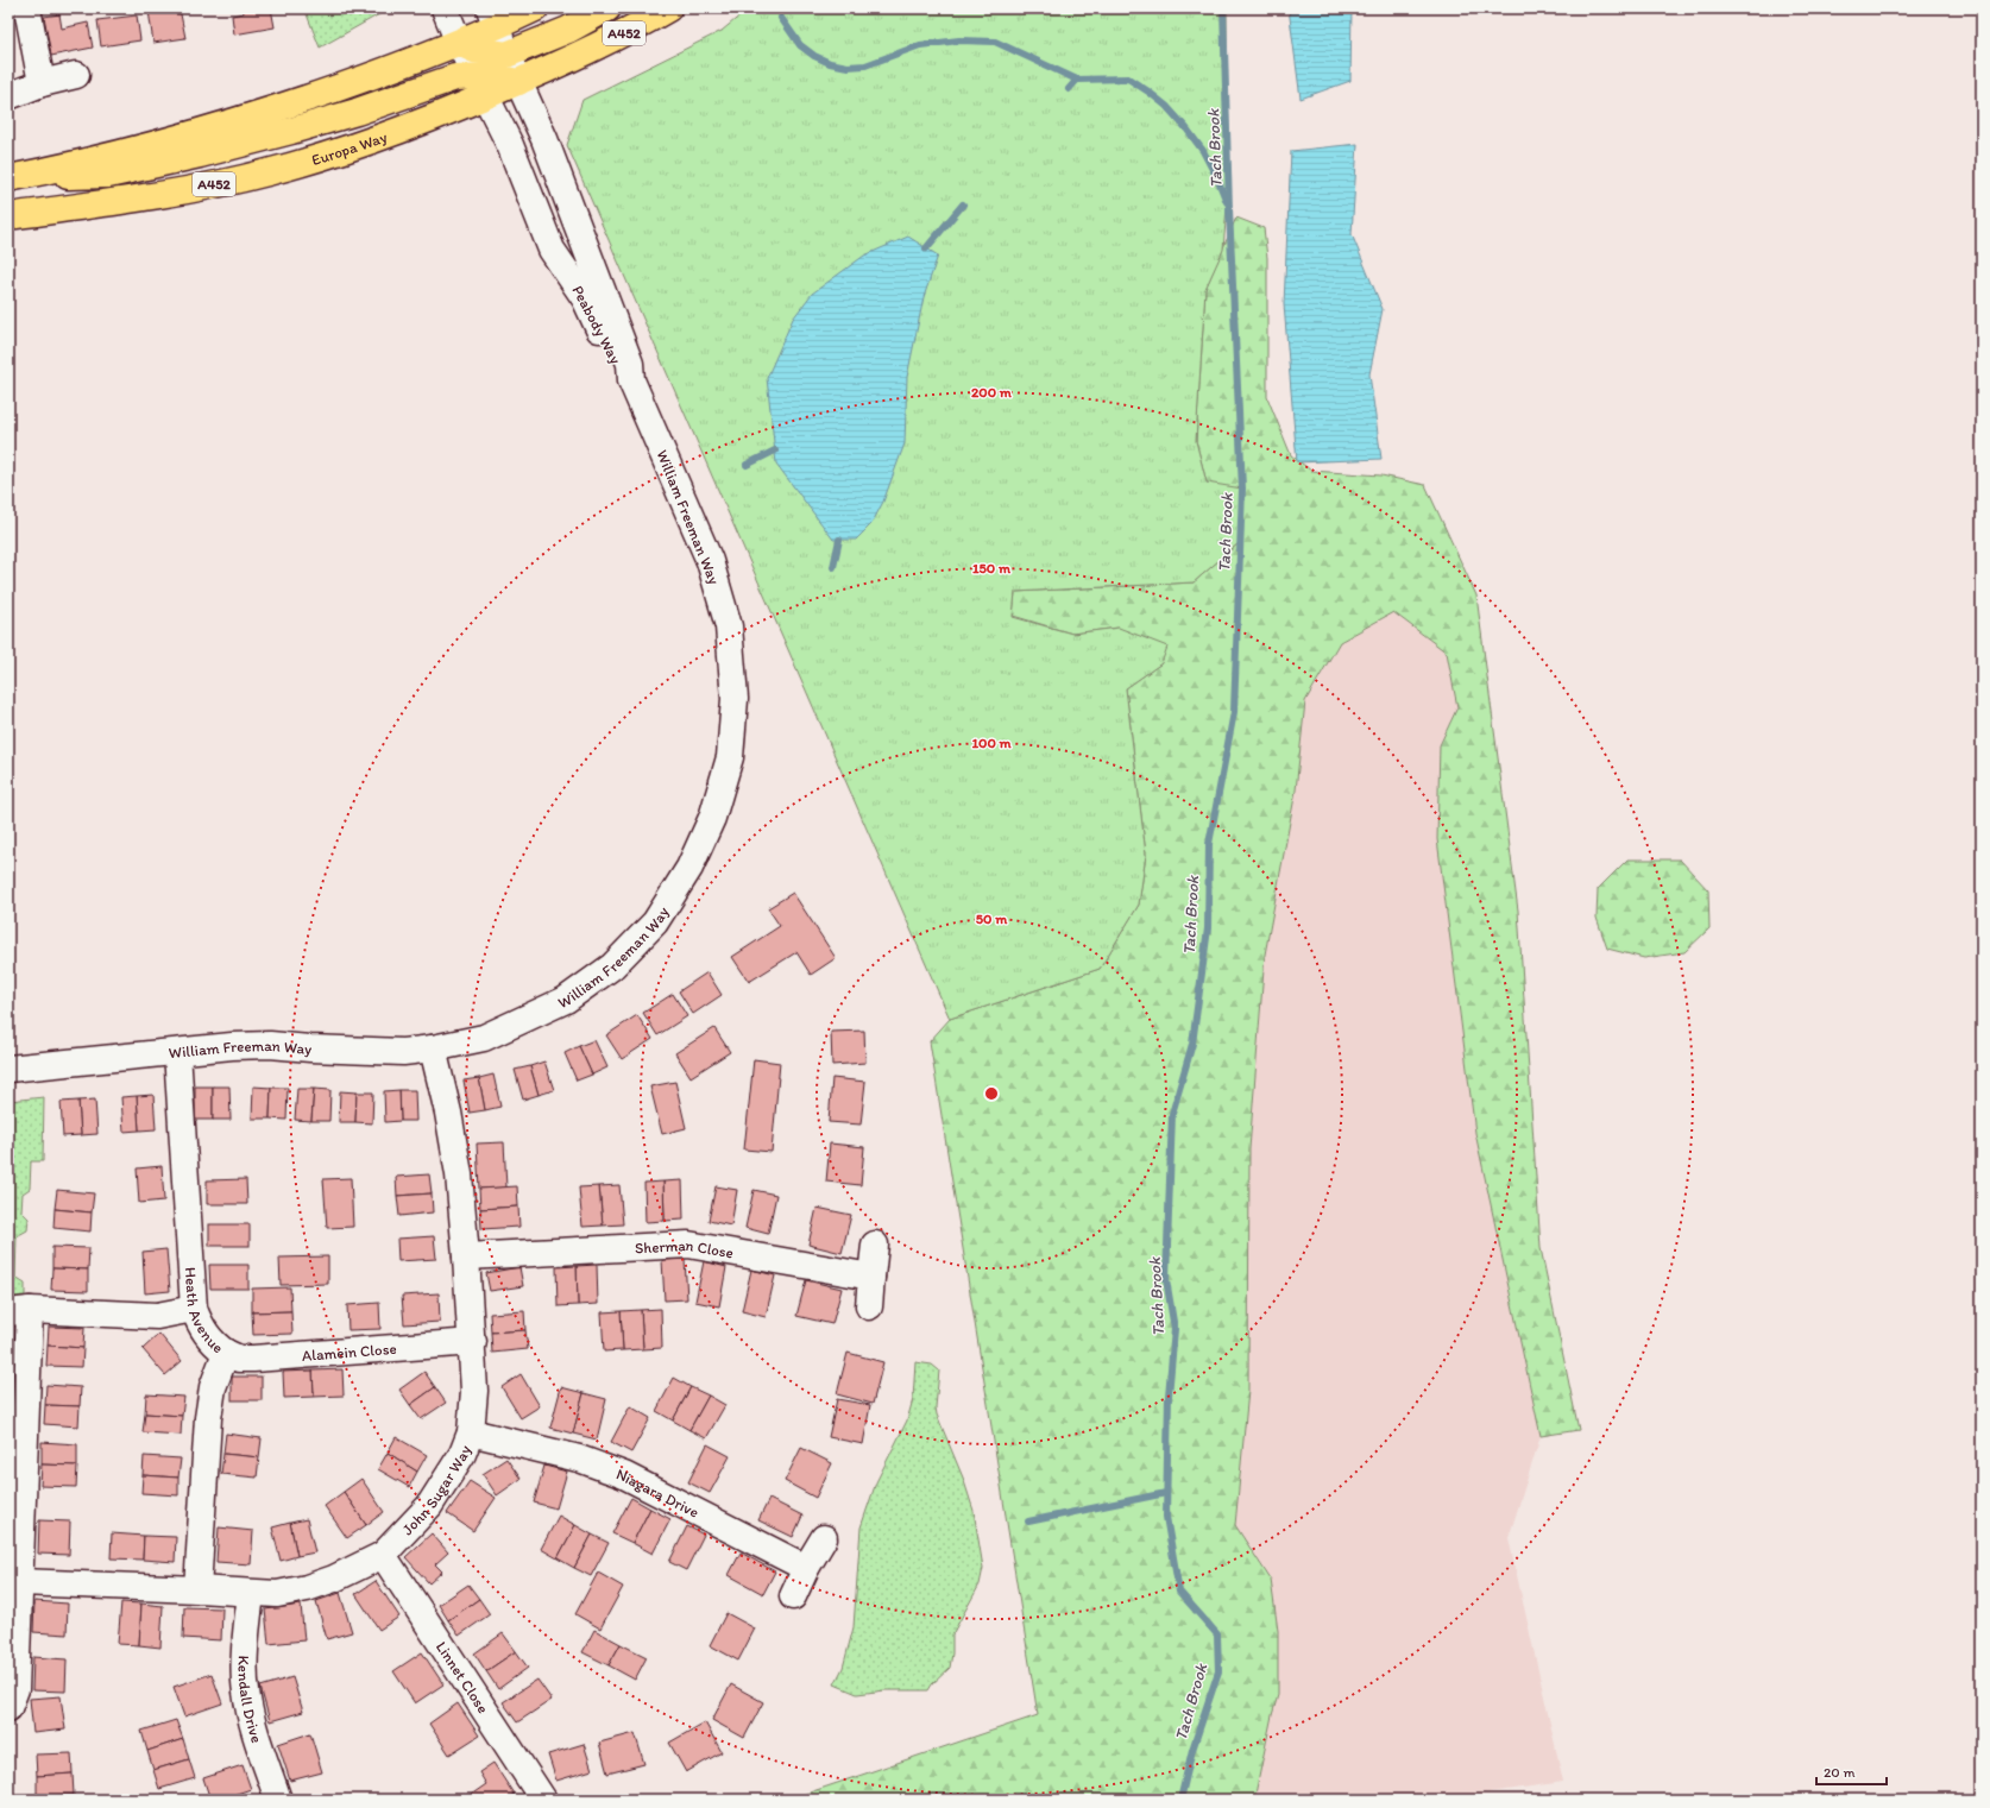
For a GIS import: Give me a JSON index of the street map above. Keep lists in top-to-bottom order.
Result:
{
  "streets": {
    "highway": ["A452", "Europa Way"],
    "street": [
      "Peabody Way",
      "William Freeman Way",
      "Sherman Close",
      "Heath Avenue",
      "Alamein Close",
      "John Sugar Way",
      "Niagara Drive",
      "Linnet Close",
      "Kendall Drive"
    ]
  },
  "crossings": [
    ["A452", "Peabody Way"],
    ["Europa Way", "Peabody Way"],
    ["Peabody Way", "William Freeman Way"],
    ["William Freeman Way", "Heath Avenue"],
    ["William Freeman Way", "John Sugar Way"],
    ["Sherman Close", "John Sugar Way"],
    ["Heath Avenue", "Alamein Close"],
    ["Heath Avenue", "John Sugar Way"],
    ["Alamein Close", "John Sugar Way"],
    ["John Sugar Way", "Niagara Drive"],
    ["John Sugar Way", "Linnet Close"],
    ["John Sugar Way", "Kendall Drive"]
  ],
  "water": ["Tach Brook"],
  "scale_bar": "20 m",
  "rings": [
    "200 m",
    "150 m",
    "100 m",
    "50 m"
  ]
}
